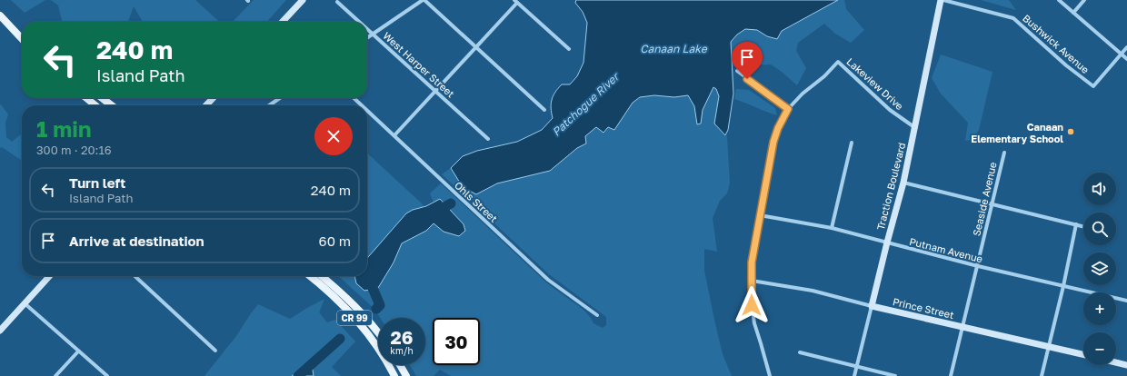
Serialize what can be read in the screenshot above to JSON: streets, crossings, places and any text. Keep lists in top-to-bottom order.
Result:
{
  "streets": {
    "main road": ["CR 99"],
    "street": [
      "Bushwick Avenue",
      "West Harper Street",
      "Lakeview Drive",
      "Traction Boulevard",
      "Seaside Avenue",
      "Ohls Street",
      "Putnam Avenue",
      "Prince Street"
    ]
  },
  "crossings": [
    ["Lakeview Drive", "Traction Boulevard"],
    ["Lakeview Drive", "Putnam Avenue"],
    ["Lakeview Drive", "Prince Street"],
    ["Traction Boulevard", "Putnam Avenue"],
    ["Traction Boulevard", "Prince Street"],
    ["Seaside Avenue", "Putnam Avenue"],
    ["Seaside Avenue", "Prince Street"]
  ],
  "water": ["Canaan Lake", "Patchogue River"],
  "places": ["Canaan Elementary School"],
  "page": {
    "turn": ["240 m", "Island Path"],
    "heading": ["1 min", "300 m · 20:16"],
    "list": [
      {
        "name": "Turn left",
        "note": "Island Path",
        "value": "240 m"
      },
      {
        "name": "Arrive at destination",
        "value": "60 m"
      }
    ],
    "map_buttons": ["+", "−"],
    "speed": "26 km/h",
    "limit": "30"
  }
}
